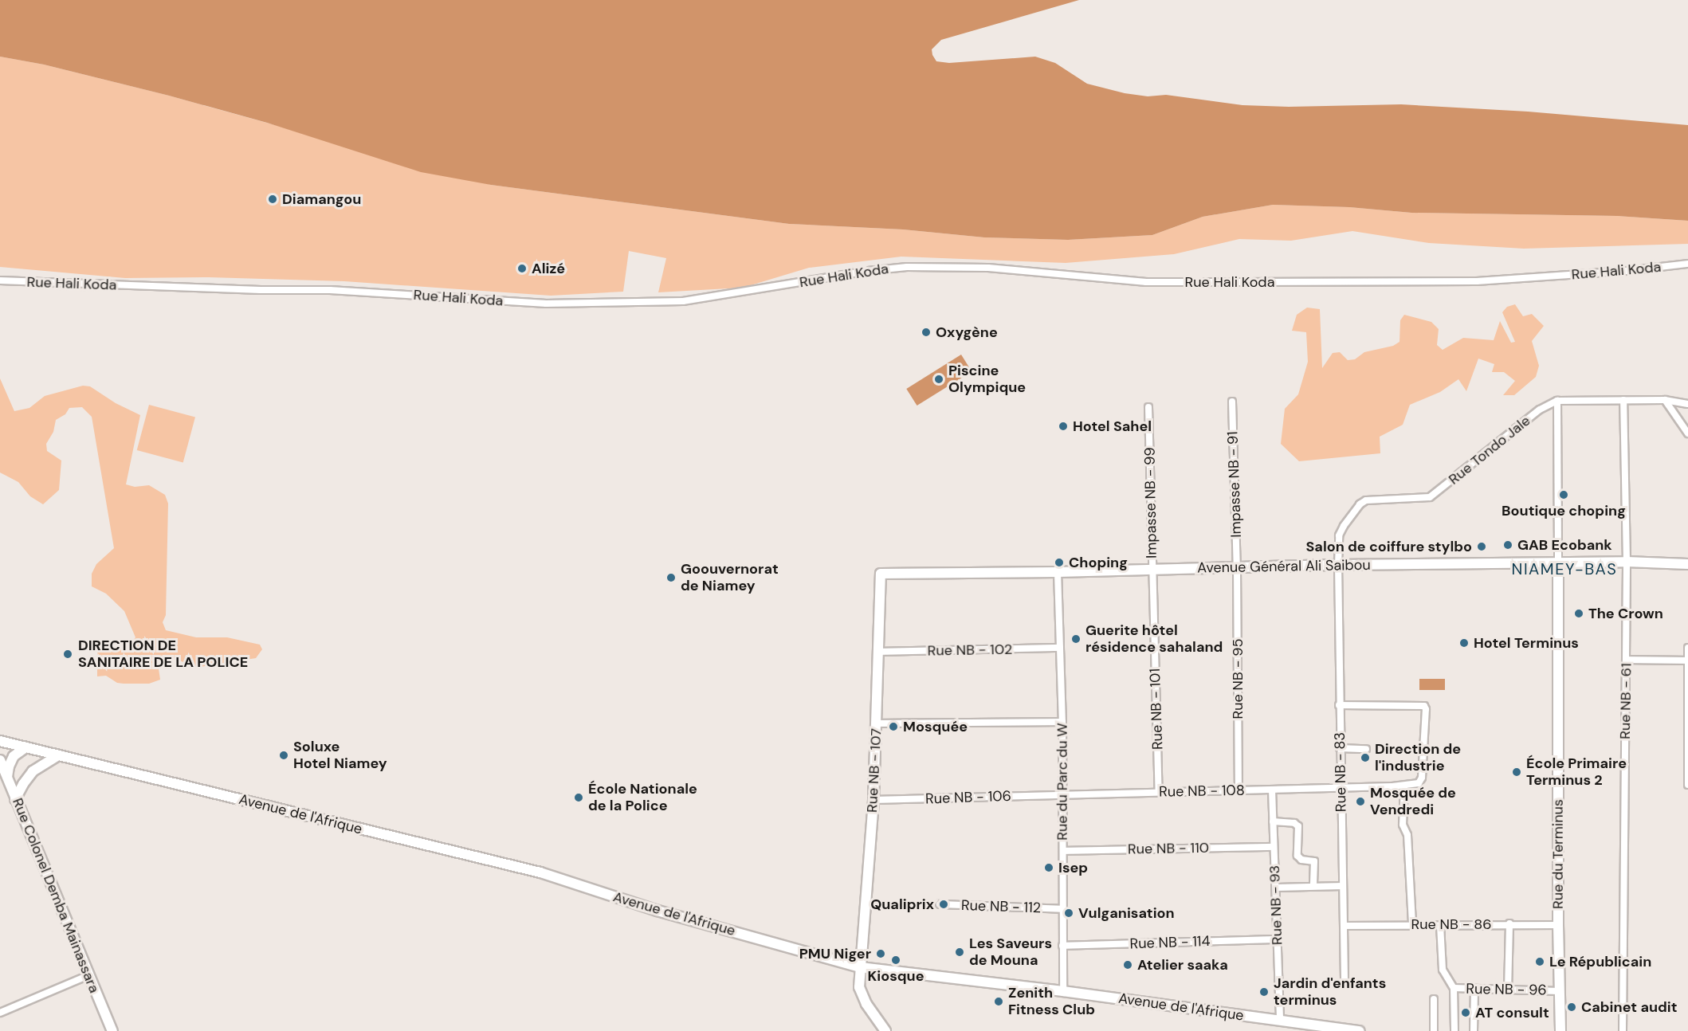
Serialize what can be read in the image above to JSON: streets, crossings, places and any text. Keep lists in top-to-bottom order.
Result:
{
  "streets": {
    "street": [
      "Rue Hali Koda",
      "Rue Tondo Jale",
      "Impasse NB - 91",
      "Impasse NB - 99",
      "Avenue Général Ali Saibou",
      "Rue NB - 102",
      "Rue NB - 95",
      "Rue NB - 61",
      "Rue NB - 101",
      "Rue NB - 107",
      "Rue NB - 83",
      "Rue du Parc du W",
      "Rue NB - 108",
      "Rue NB - 106",
      "Avenue de l'Afrique",
      "Rue NB - 110",
      "Rue du Terminus",
      "Rue Colonel Demba Mainassara",
      "Rue NB - 93",
      "Rue NB - 112",
      "Rue NB - 86",
      "Rue NB - 114",
      "Rue NB - 96"
    ]
  },
  "crossings": [
    ["Rue Tondo Jale", "Avenue Général Ali Saibou"],
    ["Rue Tondo Jale", "Rue NB - 61"],
    ["Rue Tondo Jale", "Rue NB - 83"],
    ["Impasse NB - 91", "Avenue Général Ali Saibou"],
    ["Impasse NB - 91", "Rue NB - 95"],
    ["Impasse NB - 99", "Avenue Général Ali Saibou"],
    ["Impasse NB - 99", "Rue NB - 101"],
    ["Avenue Général Ali Saibou", "Rue NB - 95"],
    ["Avenue Général Ali Saibou", "Rue NB - 61"],
    ["Avenue Général Ali Saibou", "Rue NB - 101"],
    ["Avenue Général Ali Saibou", "Rue NB - 107"],
    ["Avenue Général Ali Saibou", "Rue NB - 83"],
    ["Avenue Général Ali Saibou", "Rue du Parc du W"],
    ["Avenue Général Ali Saibou", "Rue du Terminus"],
    ["Rue NB - 102", "Rue NB - 107"],
    ["Rue NB - 102", "Rue du Parc du W"],
    ["Rue NB - 95", "Rue NB - 108"],
    ["Rue NB - 101", "Rue NB - 108"],
    ["Rue NB - 107", "Rue NB - 106"],
    ["Rue NB - 107", "Avenue de l'Afrique"],
    ["Rue NB - 83", "Rue NB - 108"],
    ["Rue NB - 83", "Rue NB - 86"],
    ["Rue du Parc du W", "Rue NB - 108"],
    ["Rue du Parc du W", "Rue NB - 106"],
    ["Rue du Parc du W", "Avenue de l'Afrique"],
    ["Rue du Parc du W", "Rue NB - 110"],
    ["Rue du Parc du W", "Rue NB - 112"],
    ["Rue du Parc du W", "Rue NB - 114"],
    ["Rue NB - 108", "Rue NB - 106"],
    ["Rue NB - 108", "Rue NB - 93"],
    ["Avenue de l'Afrique", "Rue NB - 93"],
    ["Rue NB - 110", "Rue NB - 93"],
    ["Rue du Terminus", "Rue NB - 86"],
    ["Rue du Terminus", "Rue NB - 96"],
    ["Rue NB - 93", "Rue NB - 114"]
  ],
  "districts": ["NIAMEY-BAS"],
  "places": [
    "Diamangou",
    "Alizé",
    "Oxygène",
    "Piscine Olympique",
    "Hotel Sahel",
    "Boutique choping",
    "GAB Ecobank",
    "Salon de coiffure stylbo",
    "Choping",
    "Goouvernorat de Niamey",
    "The Crown",
    "Guerite hôtel résidence sahaland",
    "Hotel Terminus",
    "DIRECTION DE SANITAIRE DE LA POLICE",
    "Mosquée",
    "Soluxe Hotel Niamey",
    "Direction de l'industrie",
    "École Primaire Terminus 2",
    "École Nationale de la Police",
    "Mosquée de Vendredi",
    "Isep",
    "Qualiprix",
    "Vulganisation",
    "Les Saveurs de Mouna",
    "PMU Niger",
    "Kiosque",
    "Le Républicain",
    "Atelier saaka",
    "Jardin d'enfants terminus",
    "Zenith Fitness Club",
    "Cabinet audit",
    "AT consult"
  ]
}
